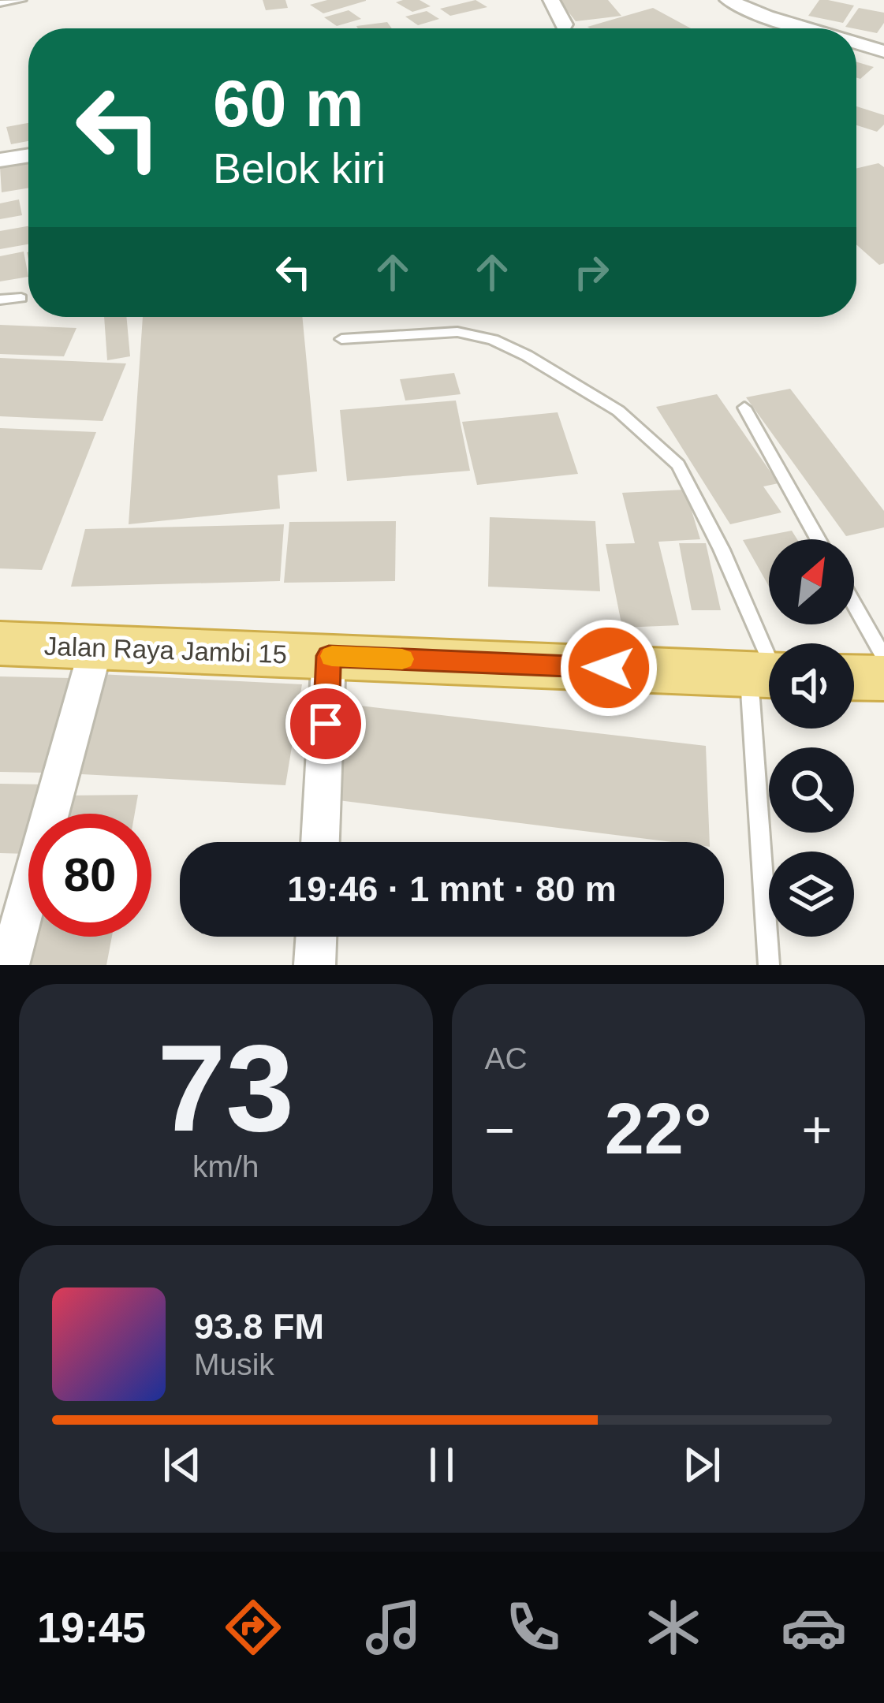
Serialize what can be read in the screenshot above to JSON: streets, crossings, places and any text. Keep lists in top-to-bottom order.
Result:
{
  "streets": {
    "highway": ["Jalan Raya Jambi 15"]
  },
  "north": "top right",
  "page": {
    "turn": ["60 m", "Belok kiri"],
    "limit": "80",
    "trip": "19:46 · 1 mnt · 80 m",
    "tile": [
      ["73", "km/h"],
      "AC"
    ],
    "heat": ["−", "22°", "+"],
    "song": ["93.8 FM", "Musik"],
    "tabs": "19:45"
  }
}
